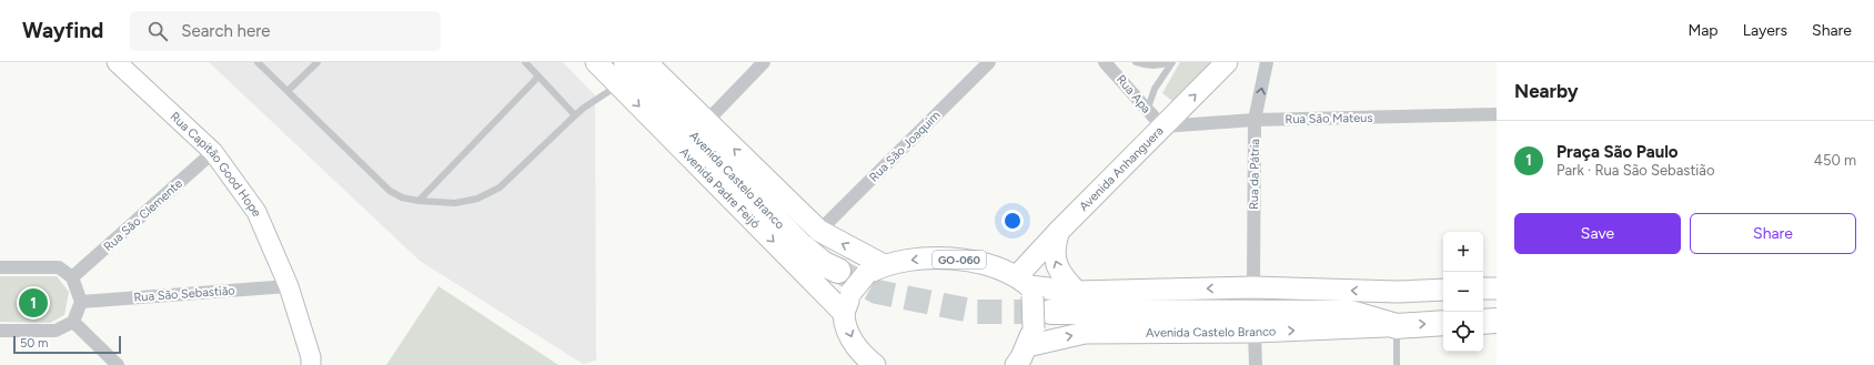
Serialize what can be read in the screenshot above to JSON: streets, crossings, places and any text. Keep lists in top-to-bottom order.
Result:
{
  "streets": {
    "highway": ["Avenida Castelo Branco"],
    "main road": ["Avenida Anhanguera", "Avenida Padre Feijó", "GO-060"],
    "street": [
      "Rua Apa",
      "Rua São Mateus",
      "Rua São Joaquim",
      "Rua Capitão Good Hope",
      "Rua da Pátria",
      "Rua São Clemente",
      "Rua São Sebastião"
    ]
  },
  "crossings": [
    ["Rua Apa", "Rua São Mateus"],
    ["Rua Apa", "Avenida Anhanguera"],
    ["Rua São Mateus", "Avenida Anhanguera"],
    ["Rua São Mateus", "Rua da Pátria"],
    ["Rua Capitão Good Hope", "Rua São Clemente"],
    ["Rua Capitão Good Hope", "Rua São Sebastião"],
    ["Avenida Anhanguera", "Avenida Castelo Branco"],
    ["Avenida Anhanguera", "GO-060"],
    ["Rua da Pátria", "Avenida Castelo Branco"],
    ["Avenida Castelo Branco", "Avenida Padre Feijó"],
    ["Avenida Castelo Branco", "GO-060"]
  ],
  "scale_bar": "50 m",
  "page": {
    "header": "Wayfind",
    "search": "Search here",
    "nav": ["Map", "Layers", "Share"],
    "heading": "Nearby",
    "list": [
      {
        "mark": "1",
        "name": "Praça São Paulo",
        "note": "Park · Rua São Sebastião",
        "value": "450 m"
      }
    ],
    "buttons": ["Save", "Share"],
    "map_buttons": ["+", "−"],
    "pins": "1",
    "scale": "50 m"
  }
}
